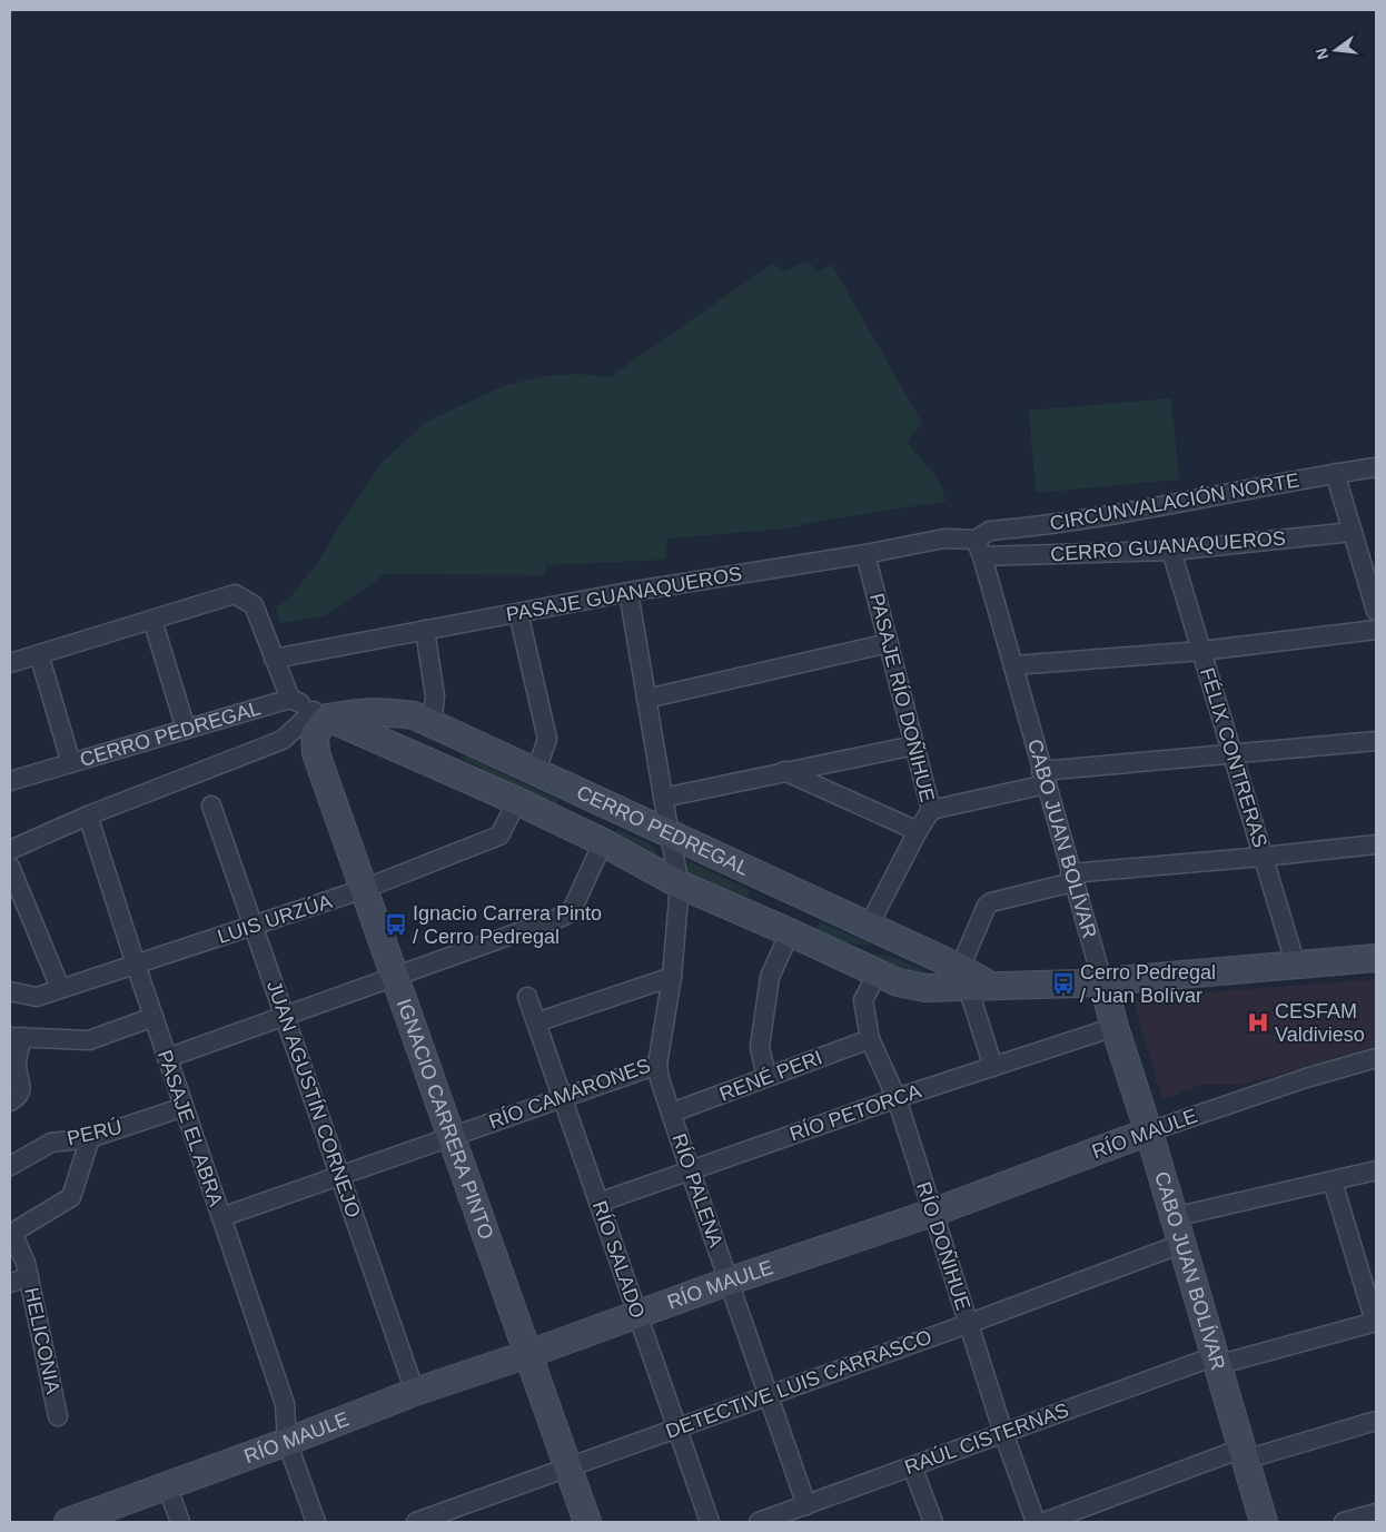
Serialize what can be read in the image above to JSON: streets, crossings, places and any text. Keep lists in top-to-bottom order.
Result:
{
  "streets": {
    "street": [
      "CIRCUNVALACIÓN NORTE",
      "CERRO GUANAQUEROS",
      "PASAJE GUANAQUEROS",
      "PASAJE RÍO DOÑIHUE",
      "CERRO PEDREGAL",
      "FÉLIX CONTRERAS",
      "CABO JUAN BOLÍVAR",
      "LUIS URZÚA",
      "RENÉ PERI",
      "RÍO CAMARONES",
      "JUAN AGUSTÍN CORNEJO",
      "RÍO PETORCA",
      "IGNACIO CARRERA PINTO",
      "PASAJE EL ABRA",
      "PERÚ",
      "RÍO MAULE",
      "RÍO PALENA",
      "RÍO DOÑIHUE",
      "RÍO SALADO",
      "HELICONIA",
      "DETECTIVE LUIS CARRASCO",
      "RAÚL CISTERNAS"
    ]
  },
  "crossings": [
    ["CIRCUNVALACIÓN NORTE", "PASAJE GUANAQUEROS"],
    ["CIRCUNVALACIÓN NORTE", "CABO JUAN BOLÍVAR"],
    ["CERRO GUANAQUEROS", "FÉLIX CONTRERAS"],
    ["CERRO GUANAQUEROS", "CABO JUAN BOLÍVAR"],
    ["PASAJE GUANAQUEROS", "PASAJE RÍO DOÑIHUE"],
    ["PASAJE GUANAQUEROS", "CABO JUAN BOLÍVAR"],
    ["PASAJE GUANAQUEROS", "RÍO CAMARONES"],
    ["PASAJE RÍO DOÑIHUE", "CERRO PEDREGAL"],
    ["CERRO PEDREGAL", "FÉLIX CONTRERAS"],
    ["CERRO PEDREGAL", "CABO JUAN BOLÍVAR"],
    ["CERRO PEDREGAL", "LUIS URZÚA"],
    ["CERRO PEDREGAL", "RÍO CAMARONES"],
    ["CERRO PEDREGAL", "IGNACIO CARRERA PINTO"],
    ["CERRO PEDREGAL", "RÍO DOÑIHUE"],
    ["CABO JUAN BOLÍVAR", "RÍO PETORCA"],
    ["CABO JUAN BOLÍVAR", "RÍO MAULE"],
    ["CABO JUAN BOLÍVAR", "DETECTIVE LUIS CARRASCO"],
    ["CABO JUAN BOLÍVAR", "RAÚL CISTERNAS"],
    ["LUIS URZÚA", "JUAN AGUSTÍN CORNEJO"],
    ["LUIS URZÚA", "IGNACIO CARRERA PINTO"],
    ["LUIS URZÚA", "PASAJE EL ABRA"],
    ["RENÉ PERI", "RÍO PALENA"],
    ["RENÉ PERI", "RÍO DOÑIHUE"],
    ["RÍO CAMARONES", "JUAN AGUSTÍN CORNEJO"],
    ["RÍO CAMARONES", "IGNACIO CARRERA PINTO"],
    ["RÍO CAMARONES", "PASAJE EL ABRA"],
    ["RÍO CAMARONES", "RÍO PALENA"],
    ["RÍO CAMARONES", "RÍO SALADO"],
    ["JUAN AGUSTÍN CORNEJO", "RÍO MAULE"],
    ["RÍO PETORCA", "RÍO PALENA"],
    ["RÍO PETORCA", "RÍO DOÑIHUE"],
    ["RÍO PETORCA", "RÍO SALADO"],
    ["IGNACIO CARRERA PINTO", "RÍO MAULE"],
    ["IGNACIO CARRERA PINTO", "DETECTIVE LUIS CARRASCO"],
    ["PASAJE EL ABRA", "PERÚ"],
    ["PASAJE EL ABRA", "RÍO MAULE"],
    ["PERÚ", "HELICONIA"],
    ["RÍO MAULE", "RÍO PALENA"],
    ["RÍO MAULE", "RÍO DOÑIHUE"],
    ["RÍO MAULE", "RÍO SALADO"],
    ["RÍO PALENA", "DETECTIVE LUIS CARRASCO"],
    ["RÍO PALENA", "RAÚL CISTERNAS"],
    ["RÍO DOÑIHUE", "DETECTIVE LUIS CARRASCO"],
    ["RÍO DOÑIHUE", "RAÚL CISTERNAS"],
    ["RÍO SALADO", "DETECTIVE LUIS CARRASCO"]
  ],
  "places": {
    "bus stop": ["Ignacio Carrera Pinto / Cerro Pedregal", "Cerro Pedregal / Juan Bolívar"],
    "hospital": ["CESFAM Valdivieso"]
  },
  "north": "left"
}
